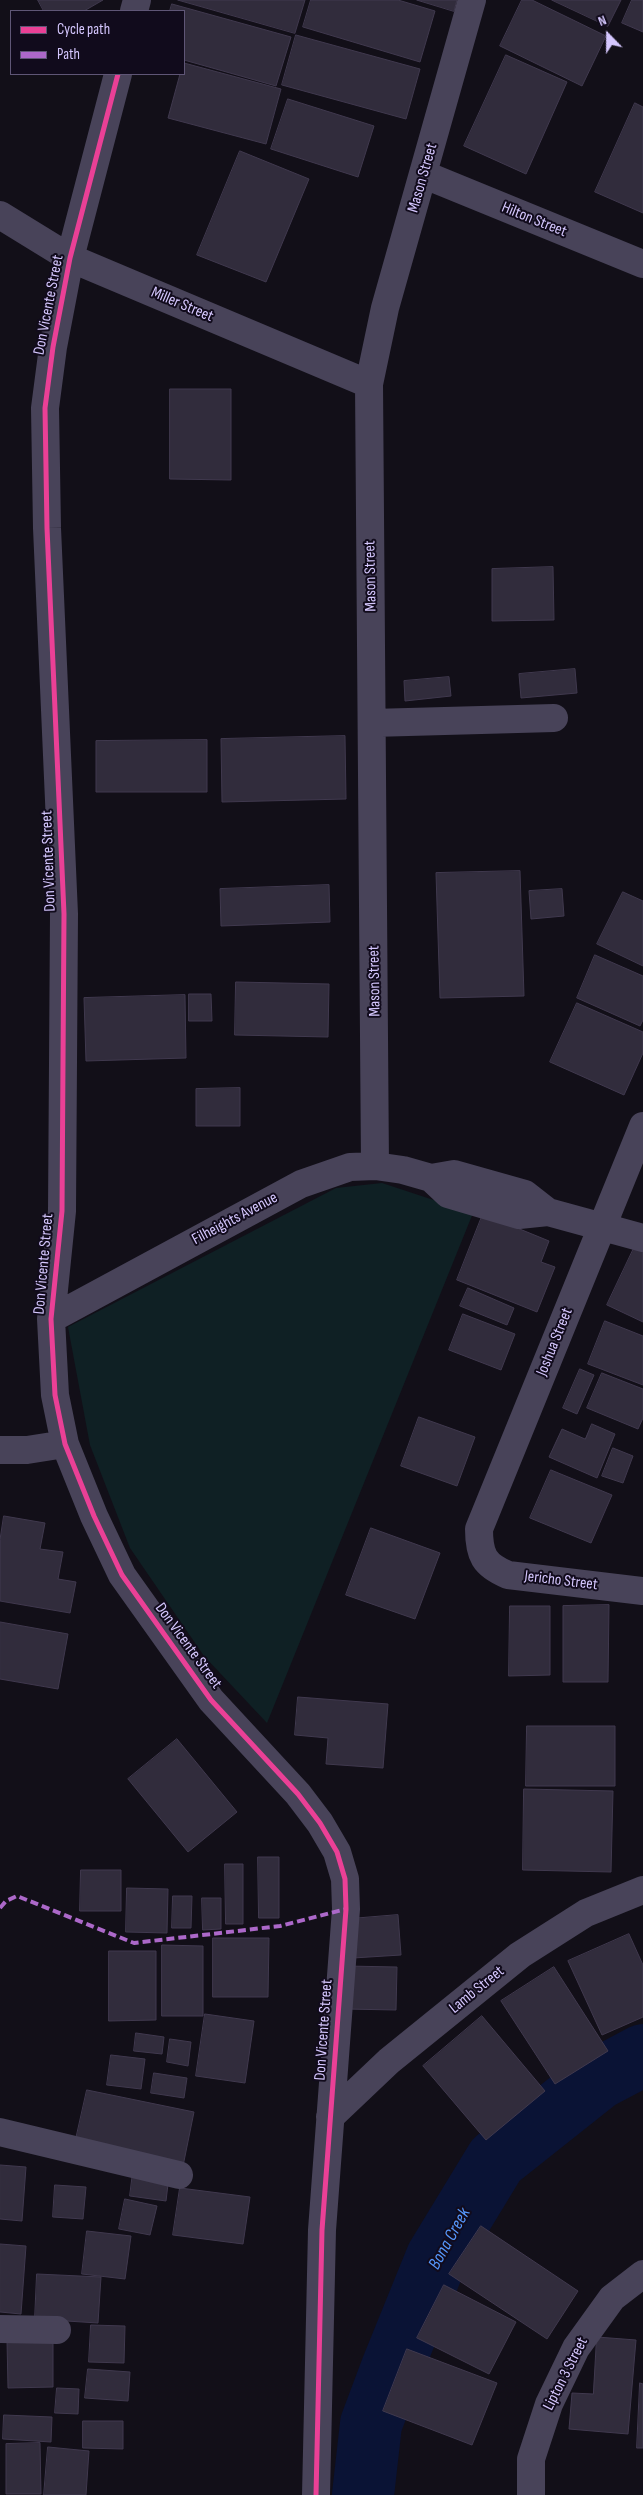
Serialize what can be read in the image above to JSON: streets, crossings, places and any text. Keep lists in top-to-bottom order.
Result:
{
  "streets": {
    "street": [
      "Mason Street",
      "Hilton Street",
      "Don Vicente Street",
      "Miller Street",
      "Filheights Avenue",
      "Joshua Street",
      "Jericho Street",
      "Lamb Street",
      "Lipton 3 Street"
    ]
  },
  "crossings": [
    ["Mason Street", "Hilton Street"],
    ["Mason Street", "Miller Street"],
    ["Mason Street", "Filheights Avenue"],
    ["Don Vicente Street", "Miller Street"],
    ["Don Vicente Street", "Filheights Avenue"],
    ["Don Vicente Street", "Lamb Street"],
    ["Filheights Avenue", "Joshua Street"],
    ["Joshua Street", "Jericho Street"]
  ],
  "water": ["Bona Creek"],
  "legend": ["Cycle path", "Path"],
  "north": "top"
}
